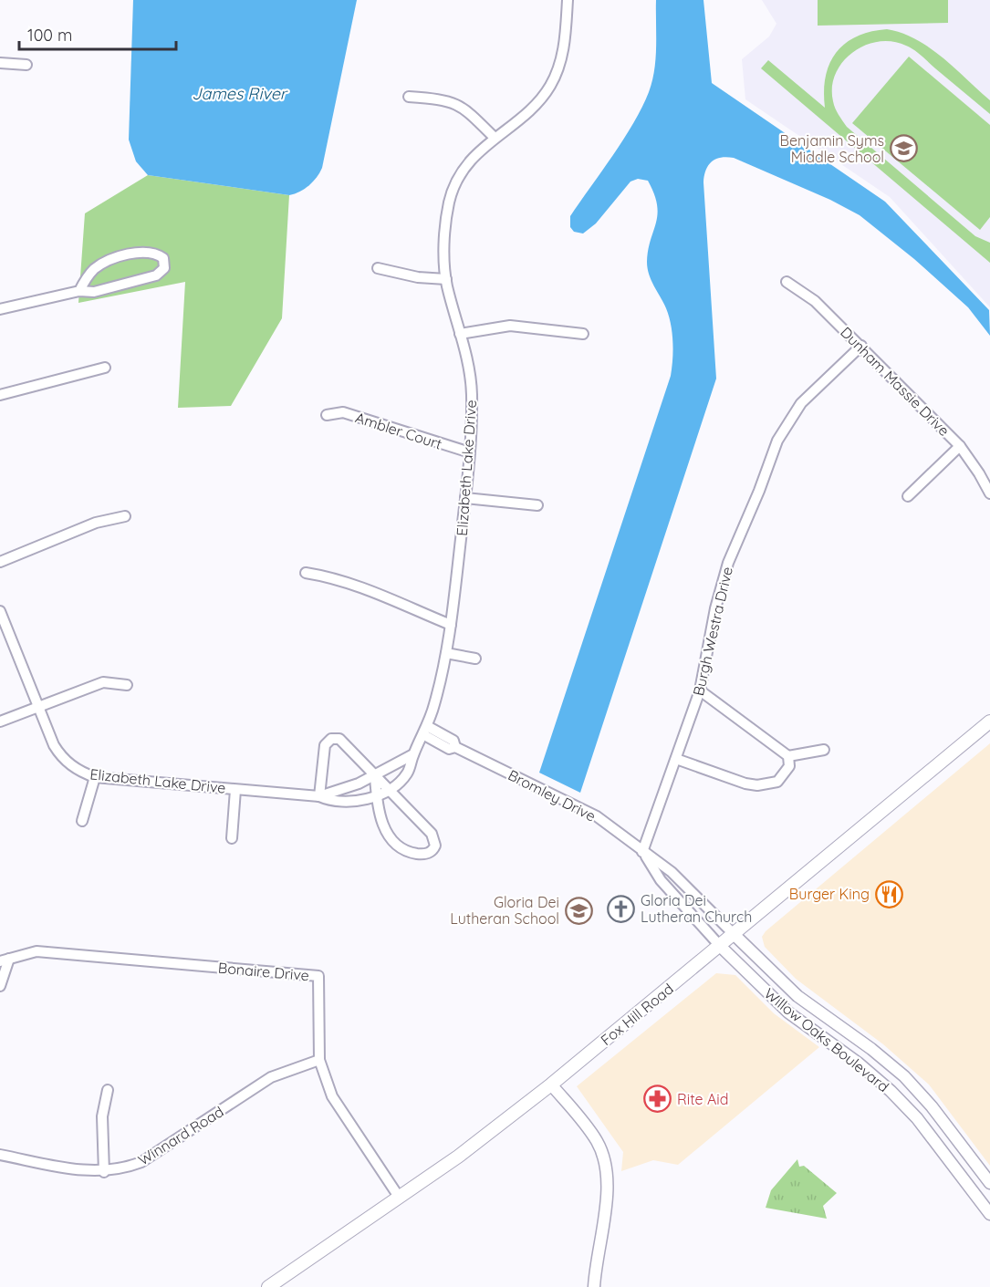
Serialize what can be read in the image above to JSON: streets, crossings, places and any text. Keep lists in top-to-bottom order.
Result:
{
  "streets": {
    "main road": ["Fox Hill Road"],
    "street": [
      "Dunham Massie Drive",
      "Ambler Court",
      "Elizabeth Lake Drive",
      "Burgh Westra Drive",
      "Bromley Drive",
      "Bonaire Drive",
      "Willow Oaks Boulevard",
      "Winnard Road"
    ]
  },
  "crossings": [
    ["Dunham Massie Drive", "Burgh Westra Drive"],
    ["Ambler Court", "Elizabeth Lake Drive"],
    ["Elizabeth Lake Drive", "Bromley Drive"],
    ["Burgh Westra Drive", "Bromley Drive"],
    ["Bromley Drive", "Fox Hill Road"],
    ["Bromley Drive", "Willow Oaks Boulevard"],
    ["Bonaire Drive", "Fox Hill Road"],
    ["Bonaire Drive", "Winnard Road"],
    ["Fox Hill Road", "Willow Oaks Boulevard"]
  ],
  "water": ["James River"],
  "places": {
    "school or university": ["Benjamin Syms Middle School", "Gloria Dei Lutheran School"],
    "restaurant": ["Burger King"],
    "church": ["Gloria Dei Lutheran Church"],
    "pharmacy": ["Rite Aid"]
  },
  "scale_bar": "100 m"
}
